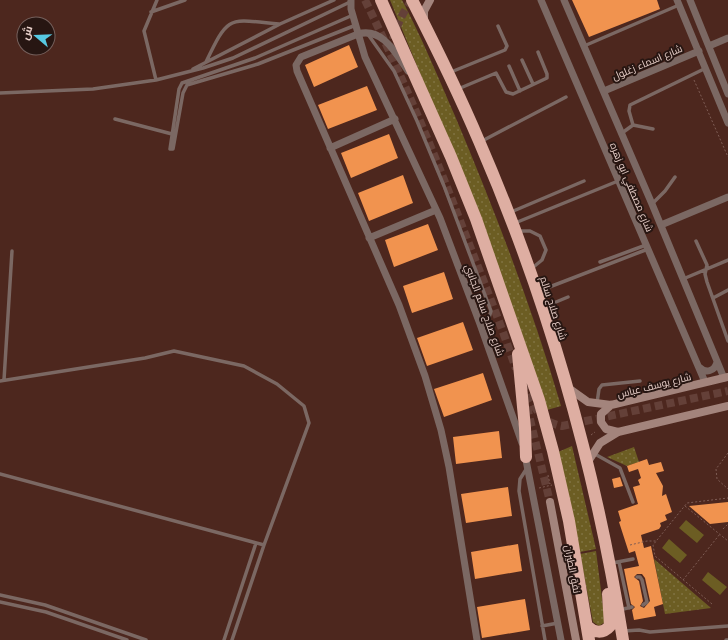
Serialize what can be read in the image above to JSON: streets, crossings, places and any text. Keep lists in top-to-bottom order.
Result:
{
  "streets": {
    "highway": ["شارع صلاح سالم"],
    "main road": ["شارع يوسف عباس", "نفق الطيران"],
    "street": ["شارع اسماء زغلول", "شارع مصطفي ابو زهره", "شارع صلاح سالم الجانبي"]
  },
  "crossings": [
    ["شارع اسماء زغلول", "شارع مصطفي ابو زهره"],
    ["شارع مصطفي ابو زهره", "شارع يوسف عباس"],
    ["شارع صلاح سالم", "شارع يوسف عباس"]
  ],
  "north": "left"
}
